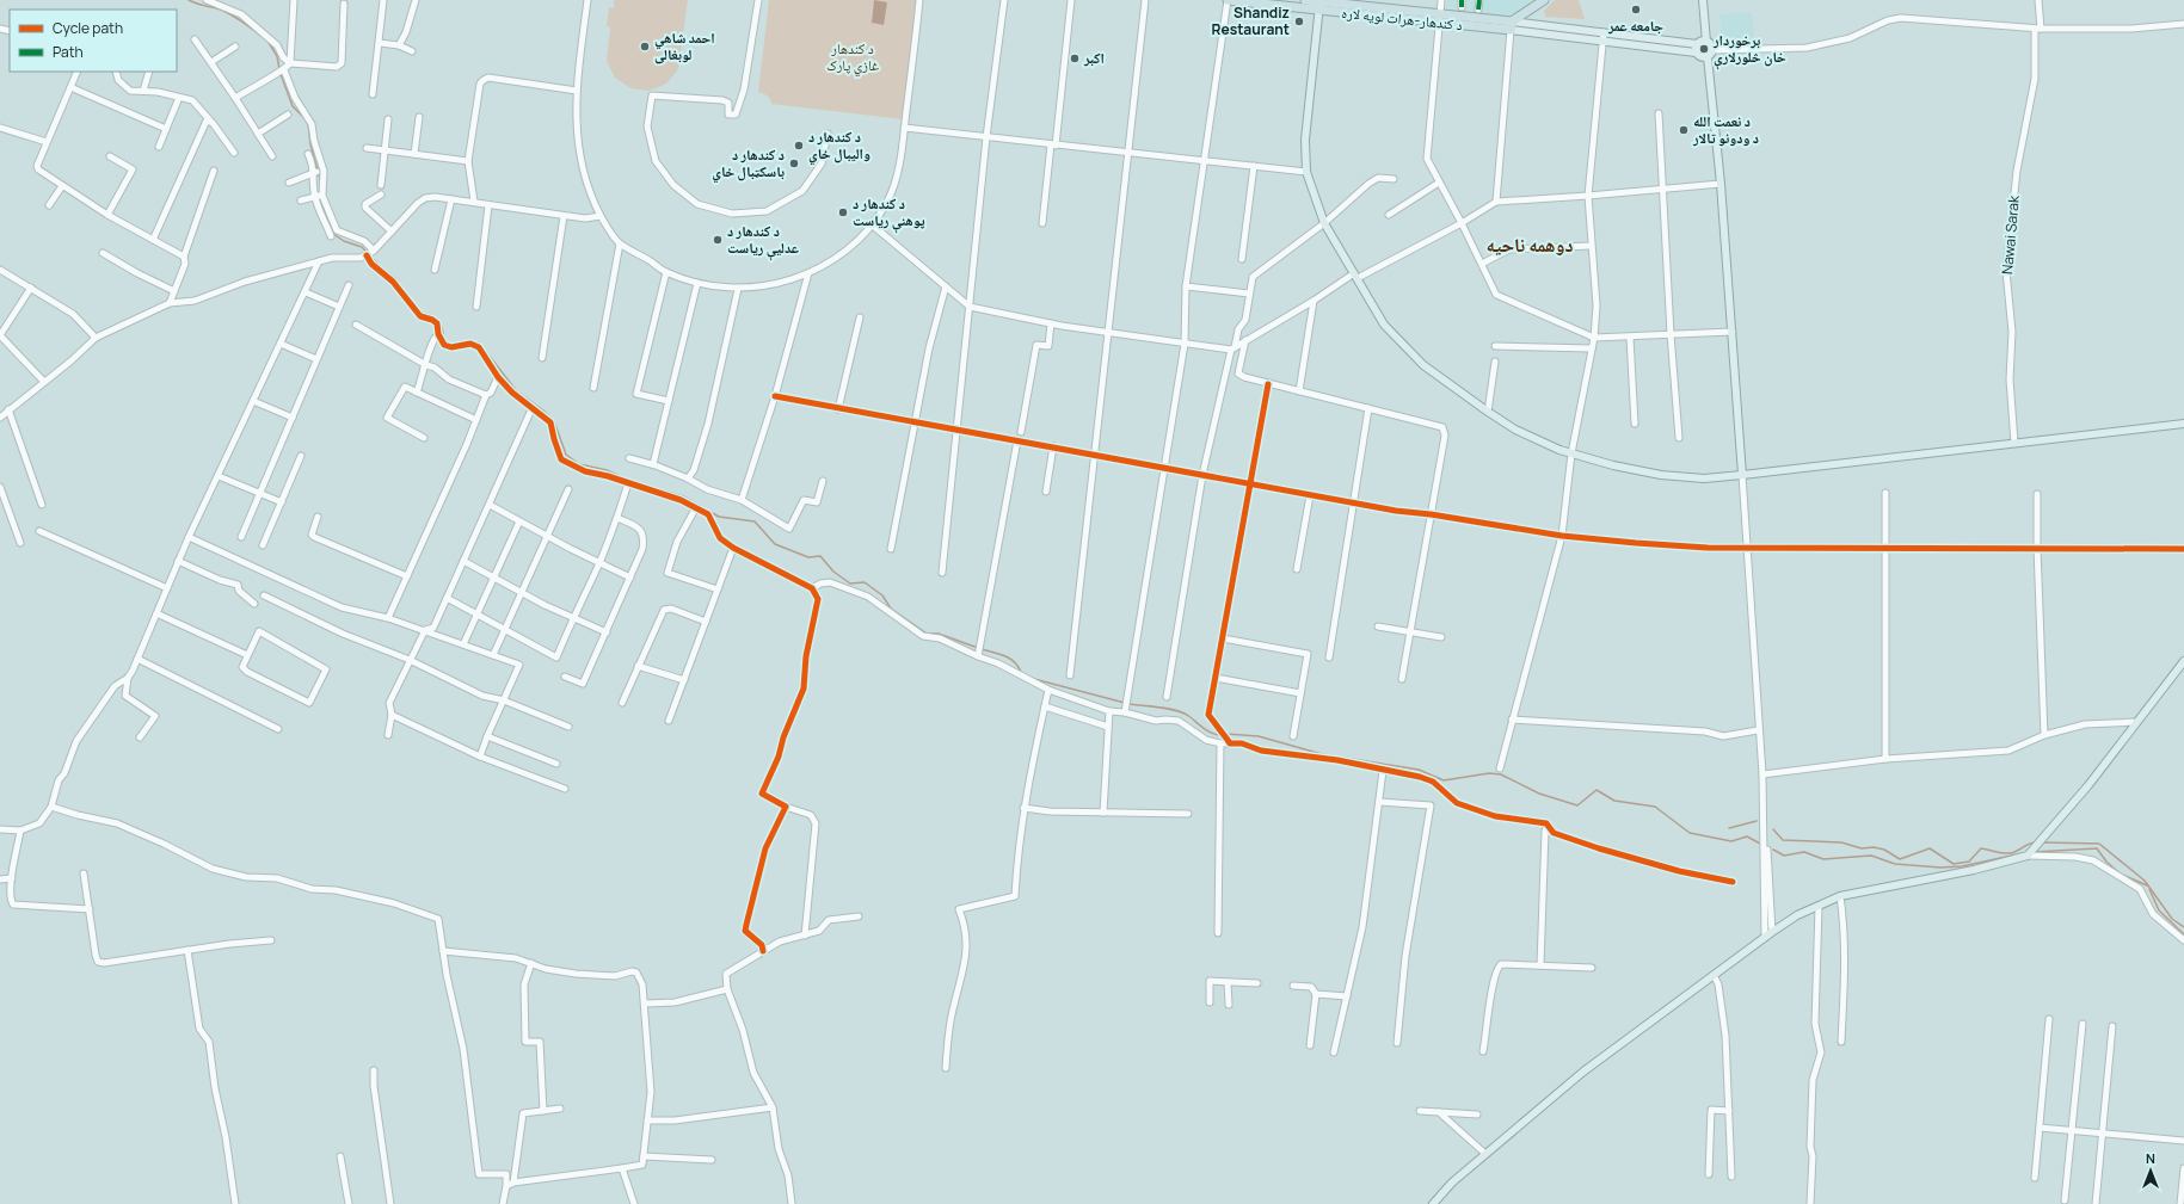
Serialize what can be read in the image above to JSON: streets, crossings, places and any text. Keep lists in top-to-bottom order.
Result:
{
  "streets": {
    "highway": ["د کندهار-هرات لويه لاره"],
    "street": ["Nawai Sarak"]
  },
  "districts": ["دوهمه ناحیه"],
  "parks": ["د کندهار غازي پارک"],
  "places": [
    "جامعه عمر",
    "Shandiz Restaurant",
    "احمد شاهي لوبغالی",
    "برخوردار خان څلورلارې",
    "اکبر",
    "د نعمت الله د ودونو تالار",
    "د کندهار د واليبال ځاي",
    "د کندهار د باسکټبال ځاي",
    "د کندهار د پوهنې رياست",
    "د کندهار د عدلیې رياست"
  ],
  "legend": ["Cycle path", "Path"],
  "north": "top"
}
